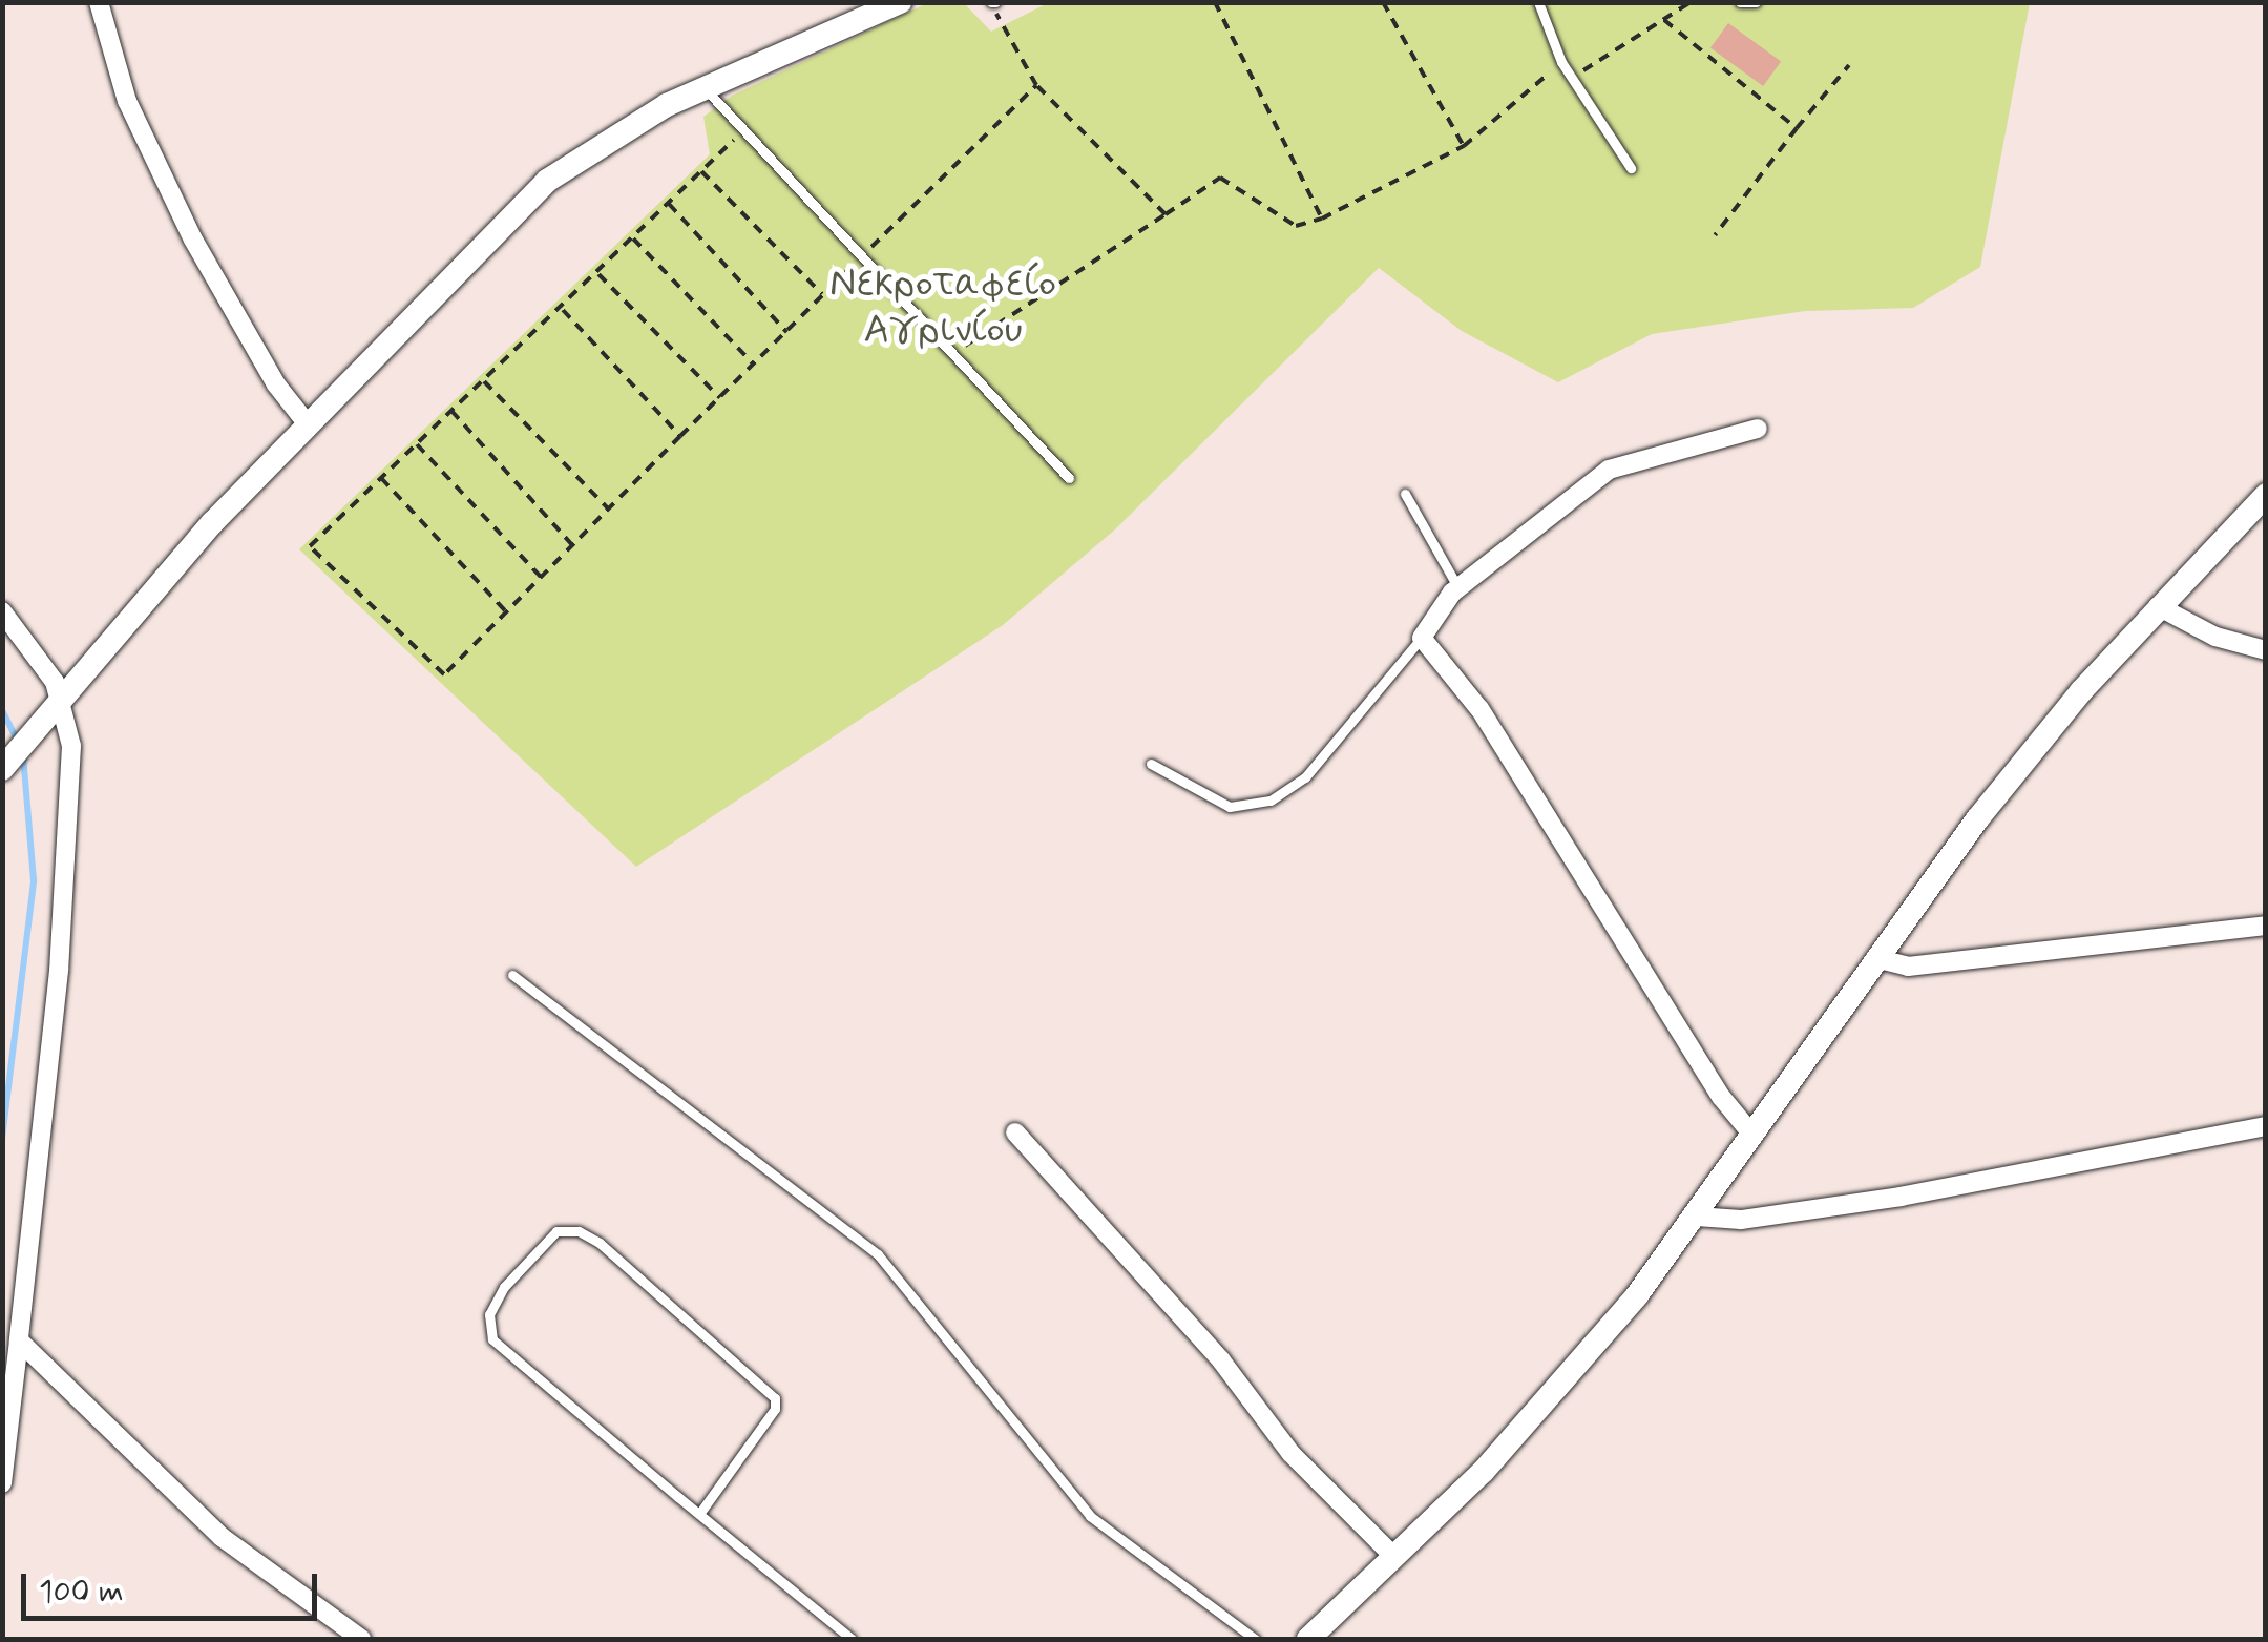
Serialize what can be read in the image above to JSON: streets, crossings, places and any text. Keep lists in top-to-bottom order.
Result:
{
  "parks": ["Νεκροταφείο Αγρινίου"],
  "scale_bar": "100 m"
}
